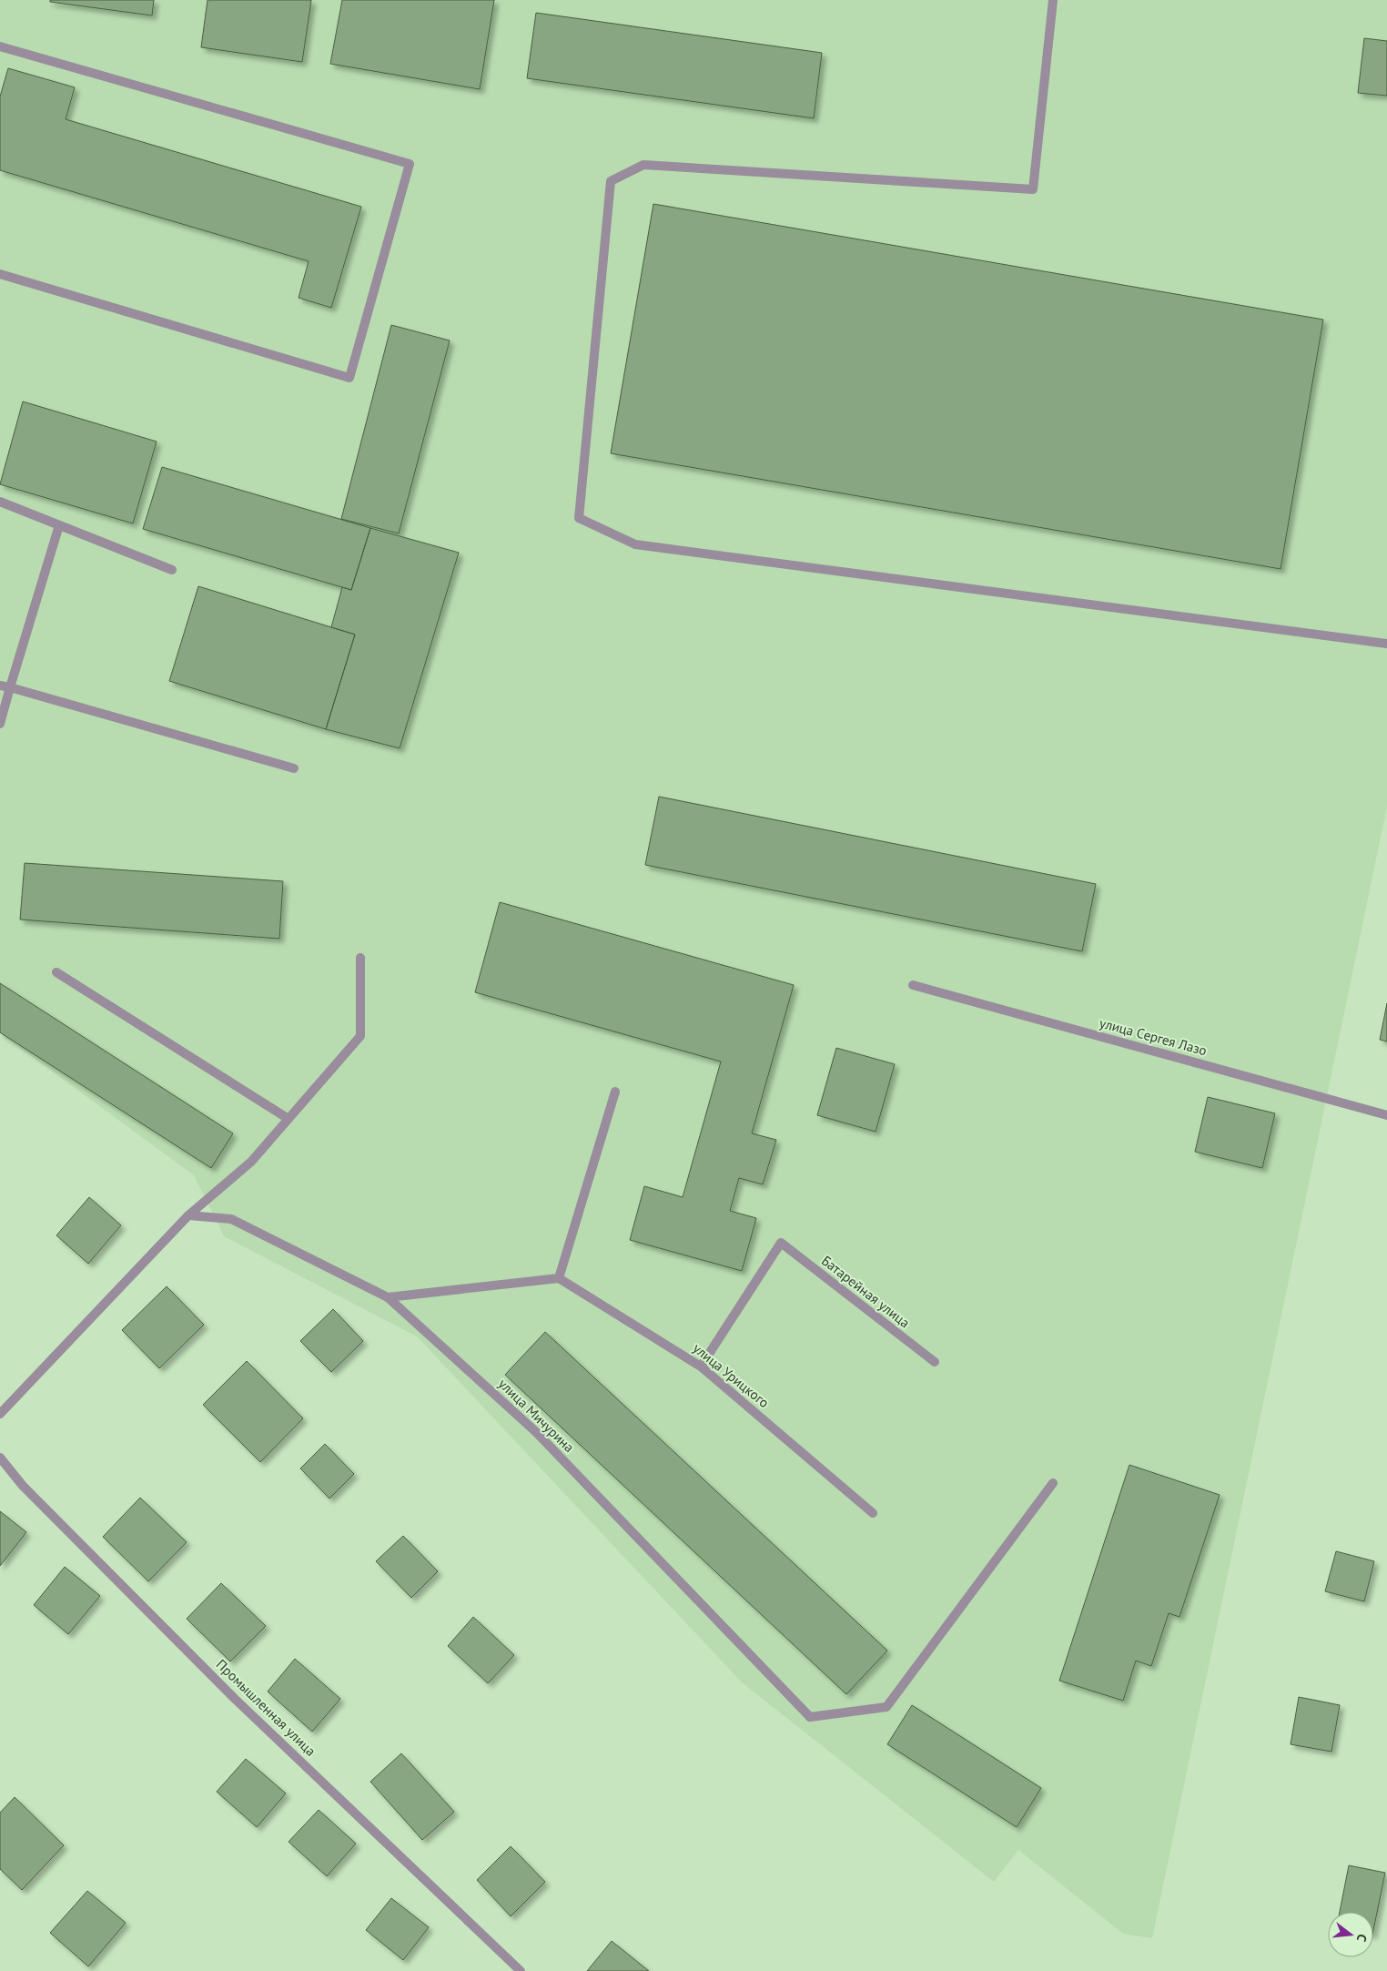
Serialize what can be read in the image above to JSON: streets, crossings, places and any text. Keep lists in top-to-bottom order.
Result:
{
  "streets": {
    "street": [
      "улица Сергея Лазо",
      "Батарейная улица",
      "улица Урицкого",
      "улица Мичурина",
      "Промышленная улица"
    ]
  },
  "crossings": [
    ["Батарейная улица", "улица Урицкого"]
  ],
  "north": "right"
}
